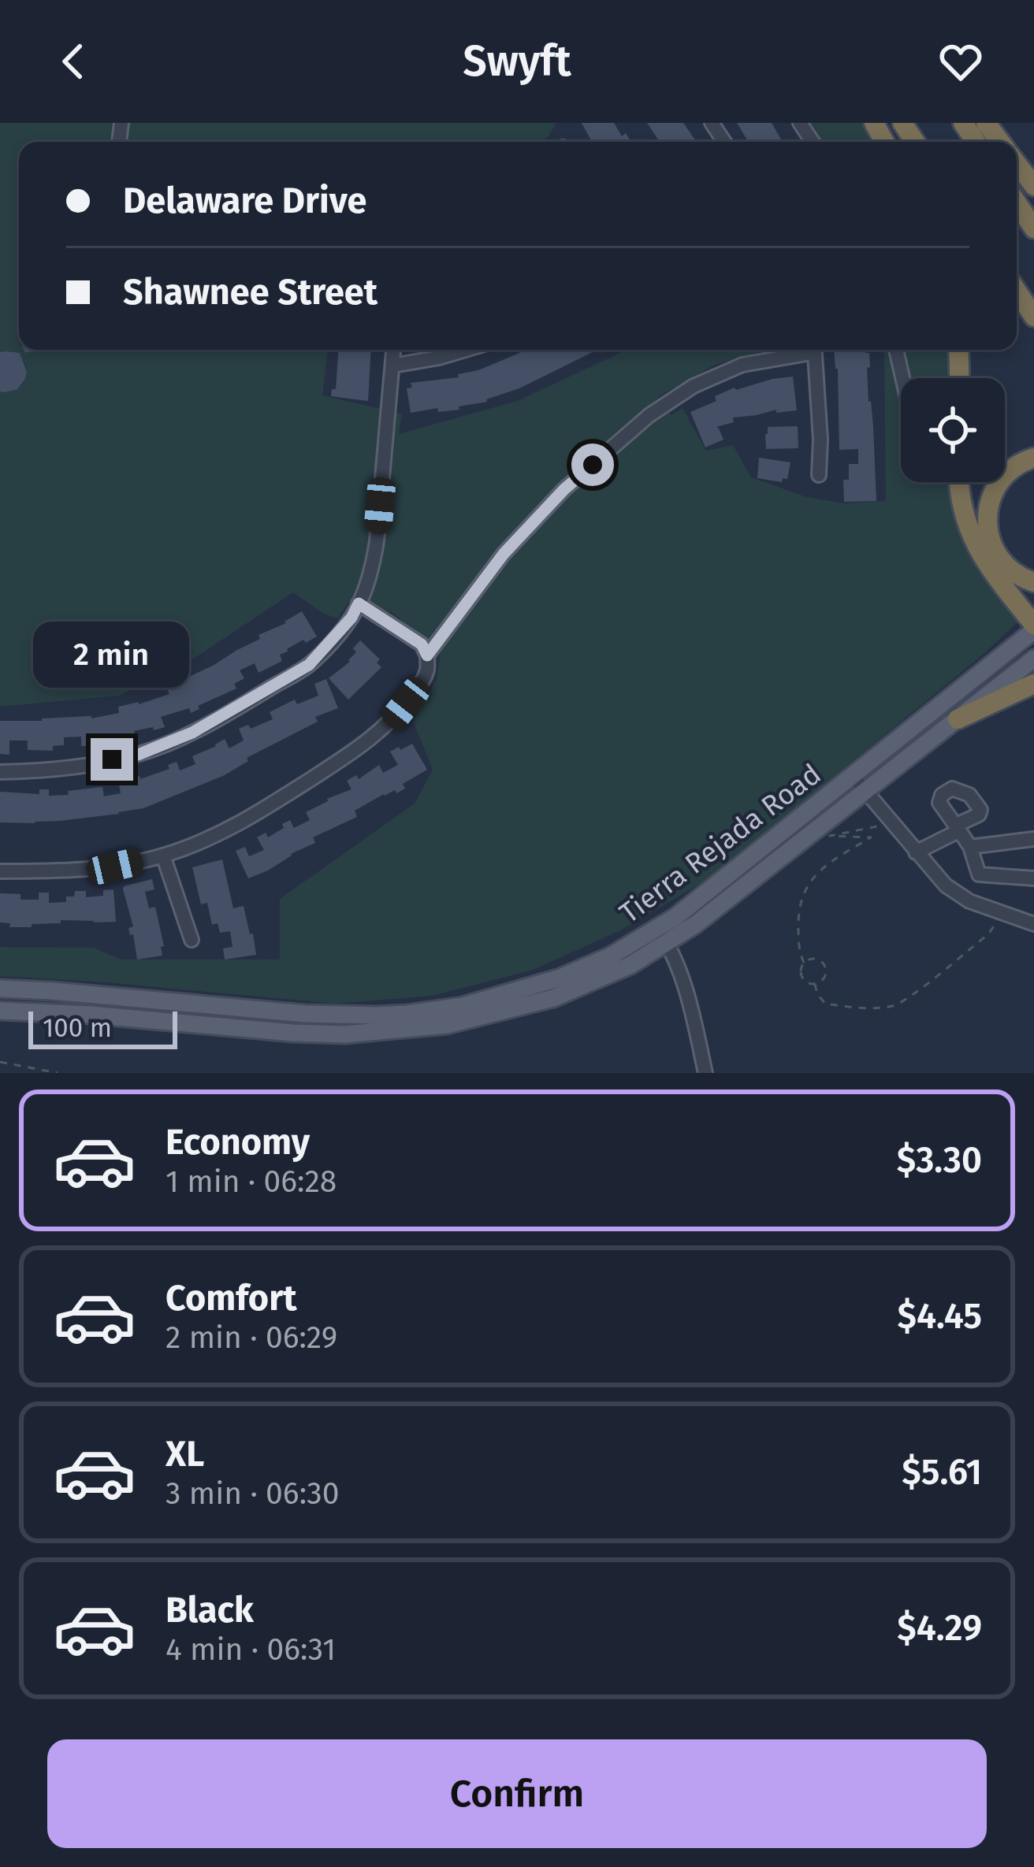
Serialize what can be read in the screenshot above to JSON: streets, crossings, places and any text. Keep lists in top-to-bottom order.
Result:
{
  "streets": {
    "main road": ["Tierra Rejada Road"]
  },
  "scale_bar": "100 m",
  "page": {
    "header": "Swyft",
    "banner": ["Delaware Drive", "Shawnee Street"],
    "bubble": "2 min",
    "scale": "100 m",
    "list": [
      {
        "name": "Economy",
        "note": "1 min · 06:28",
        "value": "$3.30"
      },
      {
        "name": "Comfort",
        "note": "2 min · 06:29",
        "value": "$4.45"
      },
      {
        "name": "XL",
        "note": "3 min · 06:30",
        "value": "$5.61"
      },
      {
        "name": "Black",
        "note": "4 min · 06:31",
        "value": "$4.29"
      }
    ],
    "buttons": "Confirm"
  }
}
